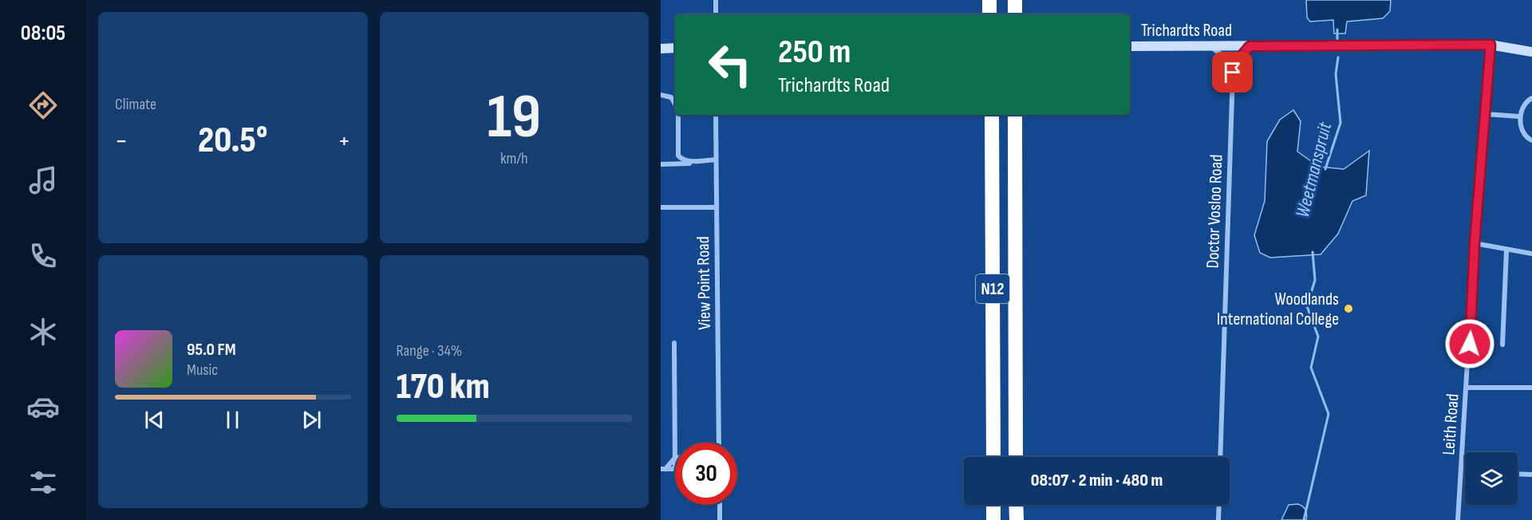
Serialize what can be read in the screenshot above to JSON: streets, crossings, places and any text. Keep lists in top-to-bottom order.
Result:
{
  "streets": {
    "highway": ["N12"],
    "street": [
      "Trichardts Road",
      "Doctor Vosloo Road",
      "View Point Road",
      "Leith Road"
    ]
  },
  "crossings": [
    ["Trichardts Road", "Doctor Vosloo Road"],
    ["Trichardts Road", "Leith Road"]
  ],
  "water": ["Weetmanspruit"],
  "places": ["Woodlands International College"],
  "page": {
    "tabs": "08:05",
    "tile": [
      "Climate",
      ["19", "km/h"],
      ["Range · 34%", "170 km"]
    ],
    "turn": ["250 m", "Trichardts Road"],
    "heat": ["−", "20.5°", "+"],
    "song": ["95.0 FM", "Music"],
    "limit": "30",
    "trip": "08:07 · 2 min · 480 m"
  }
}
